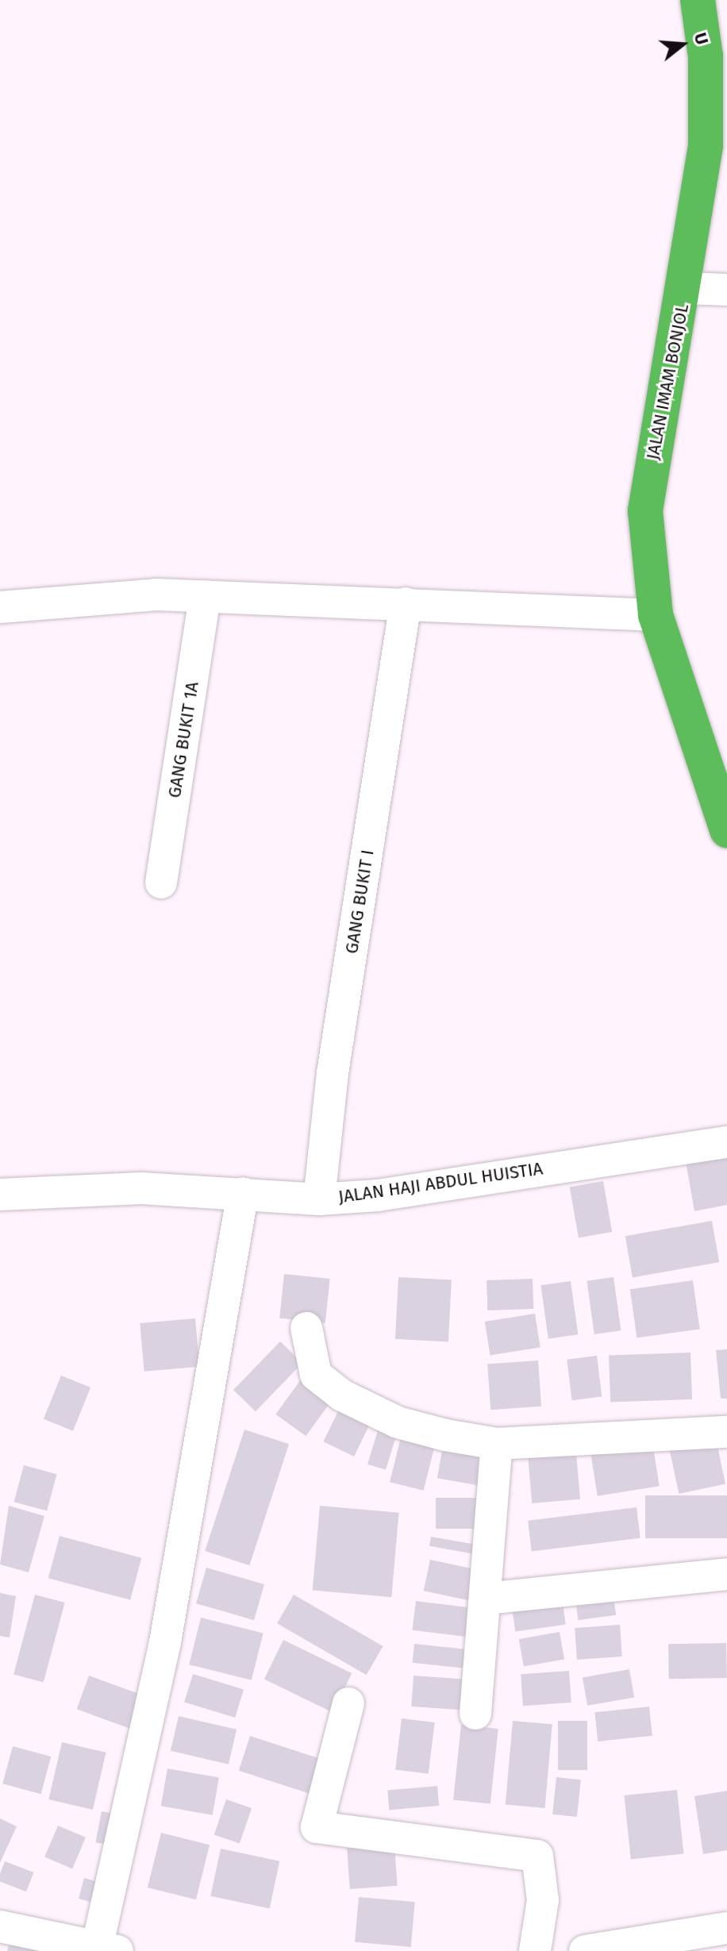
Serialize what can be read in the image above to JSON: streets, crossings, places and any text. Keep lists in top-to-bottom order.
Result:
{
  "streets": {
    "highway": ["JALAN IMAM BONJOL"],
    "street": ["GANG BUKIT 1A", "GANG BUKIT I", "JALAN HAJI ABDUL HUISTIA"]
  },
  "crossings": [
    ["GANG BUKIT I", "JALAN HAJI ABDUL HUISTIA"]
  ],
  "north": "right"
}
